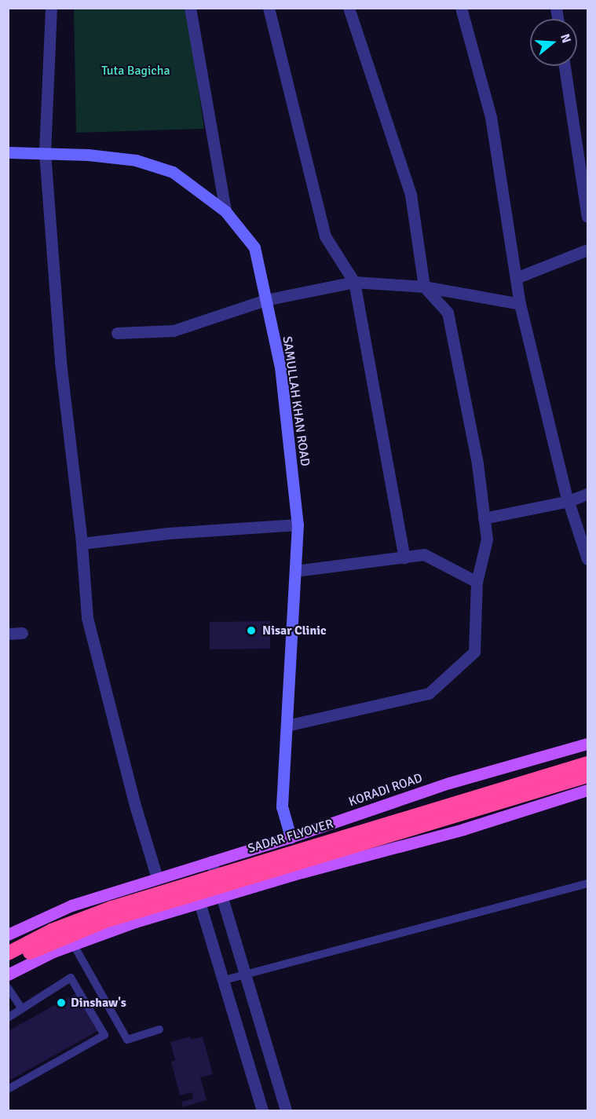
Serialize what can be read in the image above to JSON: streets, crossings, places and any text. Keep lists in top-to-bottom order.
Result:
{
  "streets": {
    "highway": ["SADAR FLYOVER"],
    "main road": ["KORADI ROAD"],
    "street": ["SAMULLAH KHAN ROAD"]
  },
  "crossings": [
    ["SAMULLAH KHAN ROAD", "KORADI ROAD"]
  ],
  "parks": ["Tuta Bagicha"],
  "places": ["Nisar Clinic", "Dinshaw's"],
  "north": "right"
}
